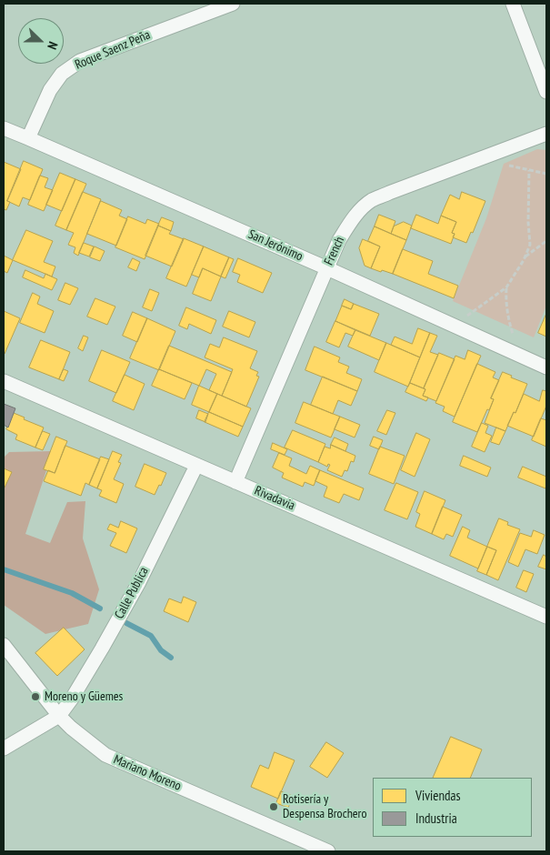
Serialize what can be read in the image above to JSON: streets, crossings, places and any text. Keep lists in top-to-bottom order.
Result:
{
  "streets": {
    "street": [
      "Roque Saenz Peña",
      "San Jerónimo",
      "French",
      "Rivadavia",
      "Calle Publica",
      "Mariano Moreno"
    ]
  },
  "crossings": [
    ["Roque Saenz Peña", "San Jerónimo"],
    ["San Jerónimo", "French"],
    ["French", "Rivadavia"],
    ["Rivadavia", "Calle Publica"],
    ["Calle Publica", "Mariano Moreno"]
  ],
  "places": ["Moreno y Güemes", "Rotisería y Despensa Brochero"],
  "legend": ["Viviendas", "Industria"],
  "north": "right"
}
